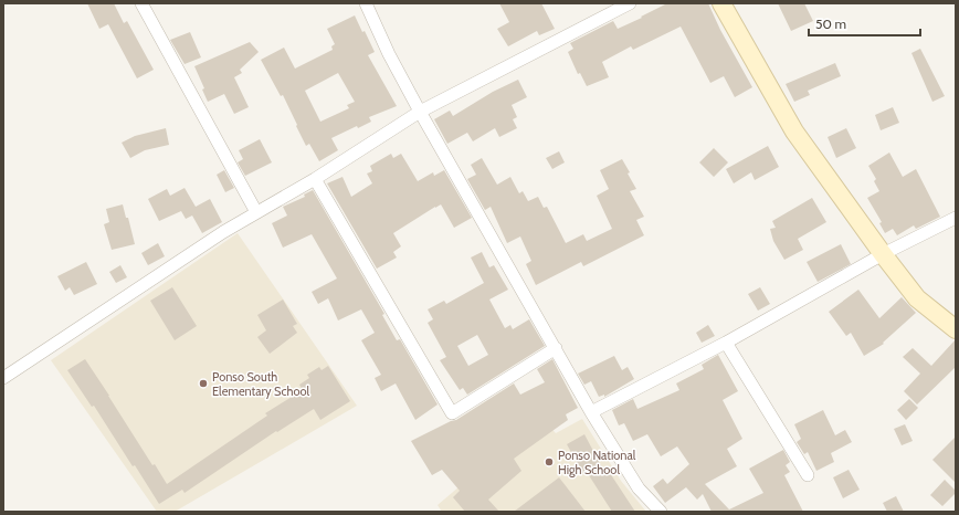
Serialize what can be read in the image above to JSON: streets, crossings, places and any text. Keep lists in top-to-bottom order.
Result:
{
  "places": ["Ponso South Elementary School", "Ponso National High School"],
  "scale_bar": "50 m"
}
